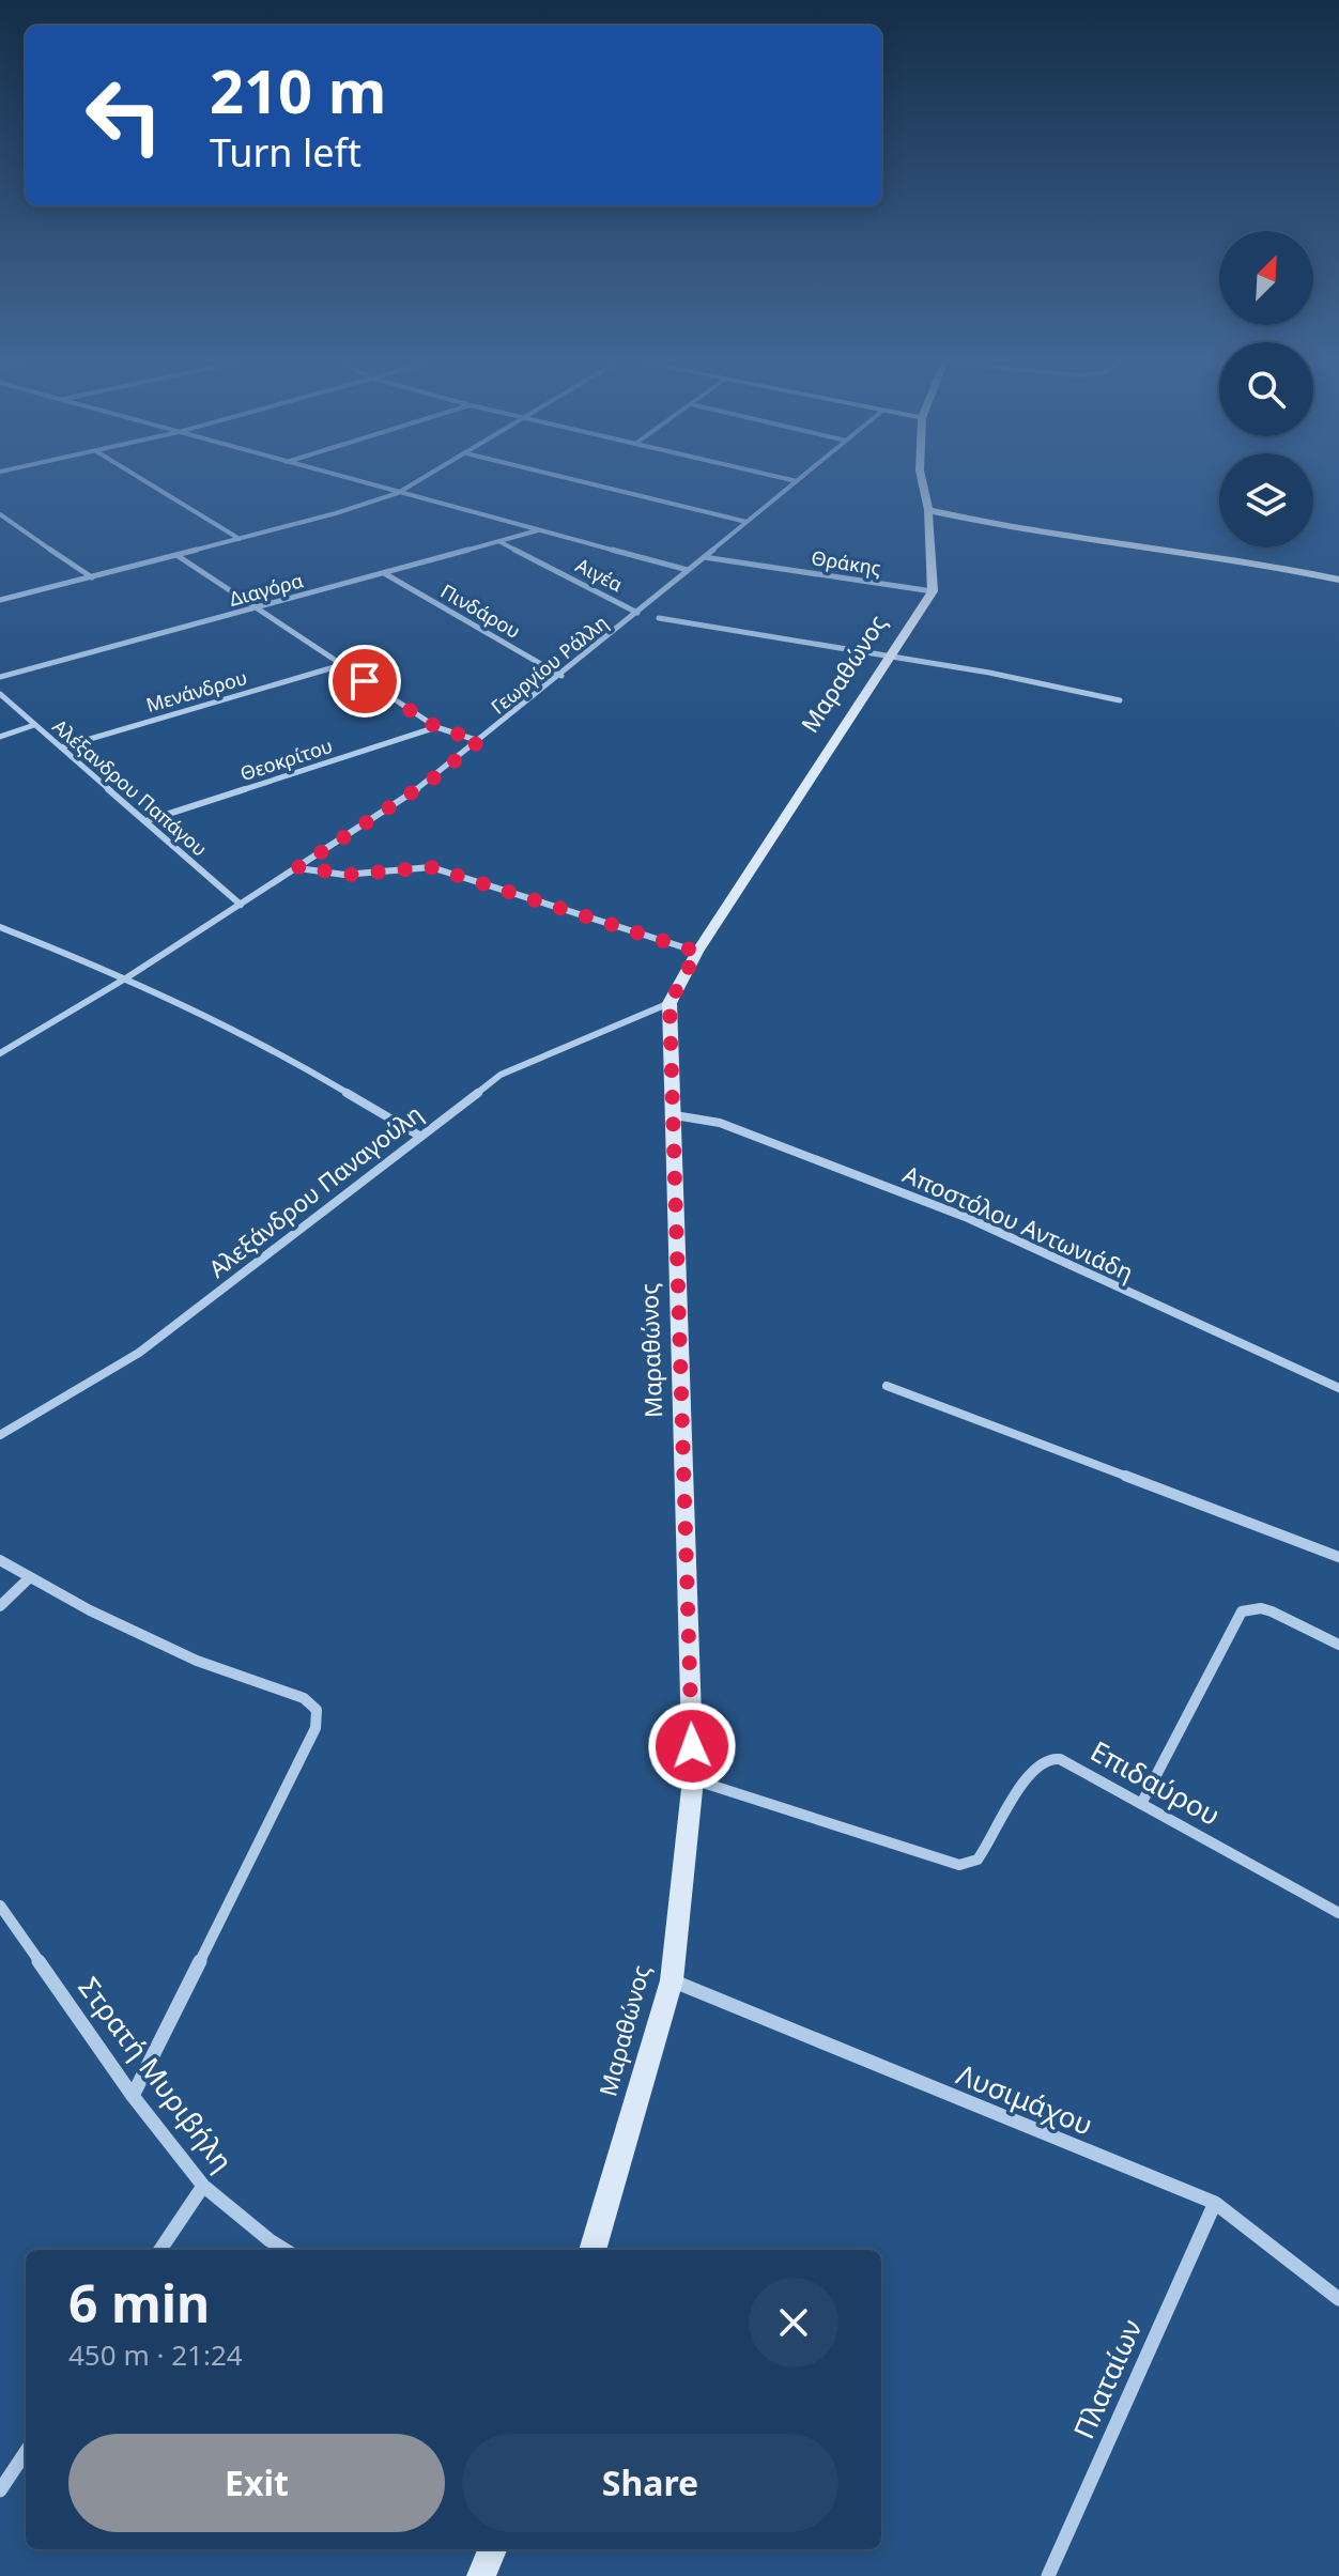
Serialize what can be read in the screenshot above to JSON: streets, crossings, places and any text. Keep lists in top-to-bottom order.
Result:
{
  "streets": {
    "street": [
      "Θράκης",
      "Αιγέα",
      "Διαγόρα",
      "Πινδάρου",
      "Γεωργίου Ράλλη",
      "Μαραθώνος",
      "Μενάνδρου",
      "Θεοκρίτου",
      "Αλέξανδρου Παπάγου",
      "Αλεξάνδρου Παναγούλη",
      "Αποστόλου Αντωνιάδη",
      "Επιδαύρου",
      "Στρατή Μυριβήλη",
      "Λυσιμάχου",
      "Πλαταίων"
    ]
  },
  "crossings": [
    ["Θράκης", "Γεωργίου Ράλλη"],
    ["Θράκης", "Μαραθώνος"],
    ["Αιγέα", "Διαγόρα"],
    ["Αιγέα", "Γεωργίου Ράλλη"],
    ["Διαγόρα", "Πινδάρου"],
    ["Πινδάρου", "Γεωργίου Ράλλη"],
    ["Γεωργίου Ράλλη", "Αλέξανδρου Παπάγου"],
    ["Μαραθώνος", "Αλεξάνδρου Παναγούλη"],
    ["Μαραθώνος", "Αποστόλου Αντωνιάδη"],
    ["Μαραθώνος", "Επιδαύρου"],
    ["Μαραθώνος", "Λυσιμάχου"],
    ["Μενάνδρου", "Αλέξανδρου Παπάγου"],
    ["Θεοκρίτου", "Αλέξανδρου Παπάγου"],
    ["Λυσιμάχου", "Πλαταίων"]
  ],
  "north": "top right",
  "page": {
    "turn": ["210 m", "Turn left"],
    "heading": ["6 min", "450 m · 21:24"],
    "buttons": ["Exit", "Share"]
  }
}
